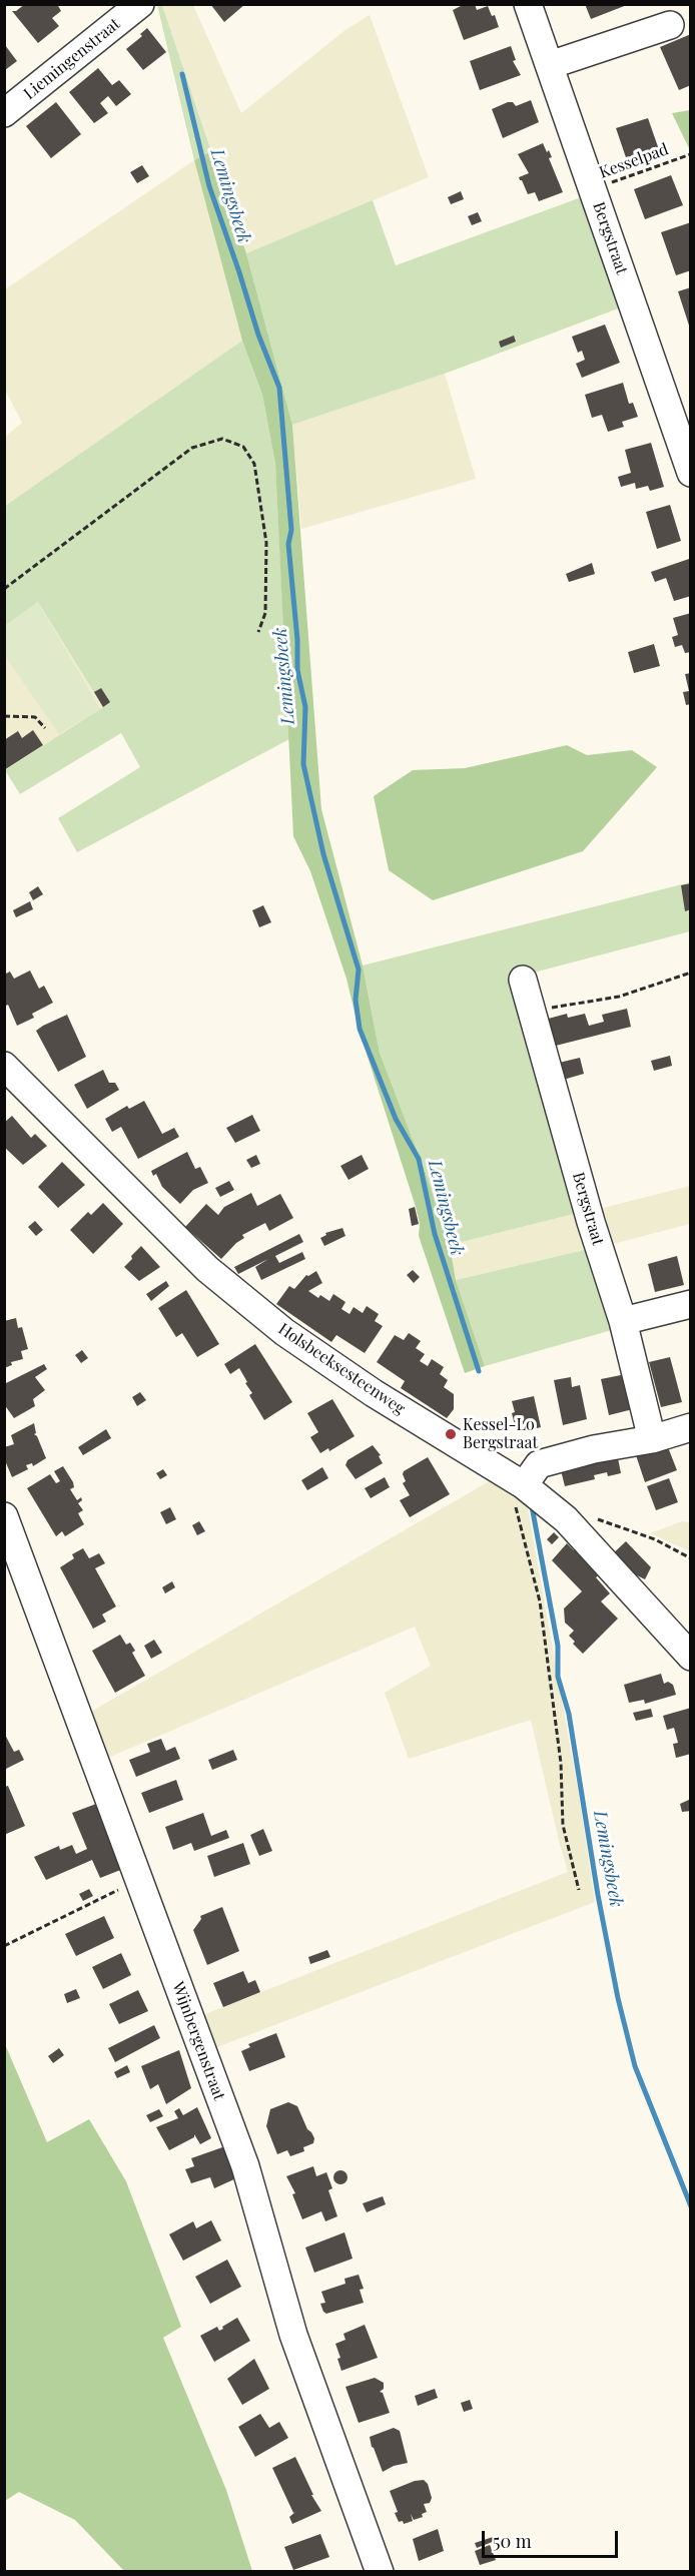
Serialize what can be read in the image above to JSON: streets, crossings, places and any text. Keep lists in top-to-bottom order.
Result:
{
  "streets": {
    "street": [
      "Liemingenstraat",
      "Bergstraat",
      "Holsbeeksesteenweg",
      "Wijnbergenstraat"
    ],
    "path": ["Kesselpad"]
  },
  "crossings": [
    ["Kesselpad", "Bergstraat"]
  ],
  "water": ["Lemingsbeek"],
  "places": ["Kessel-Lo Bergstraat"],
  "scale_bar": "50 m"
}
